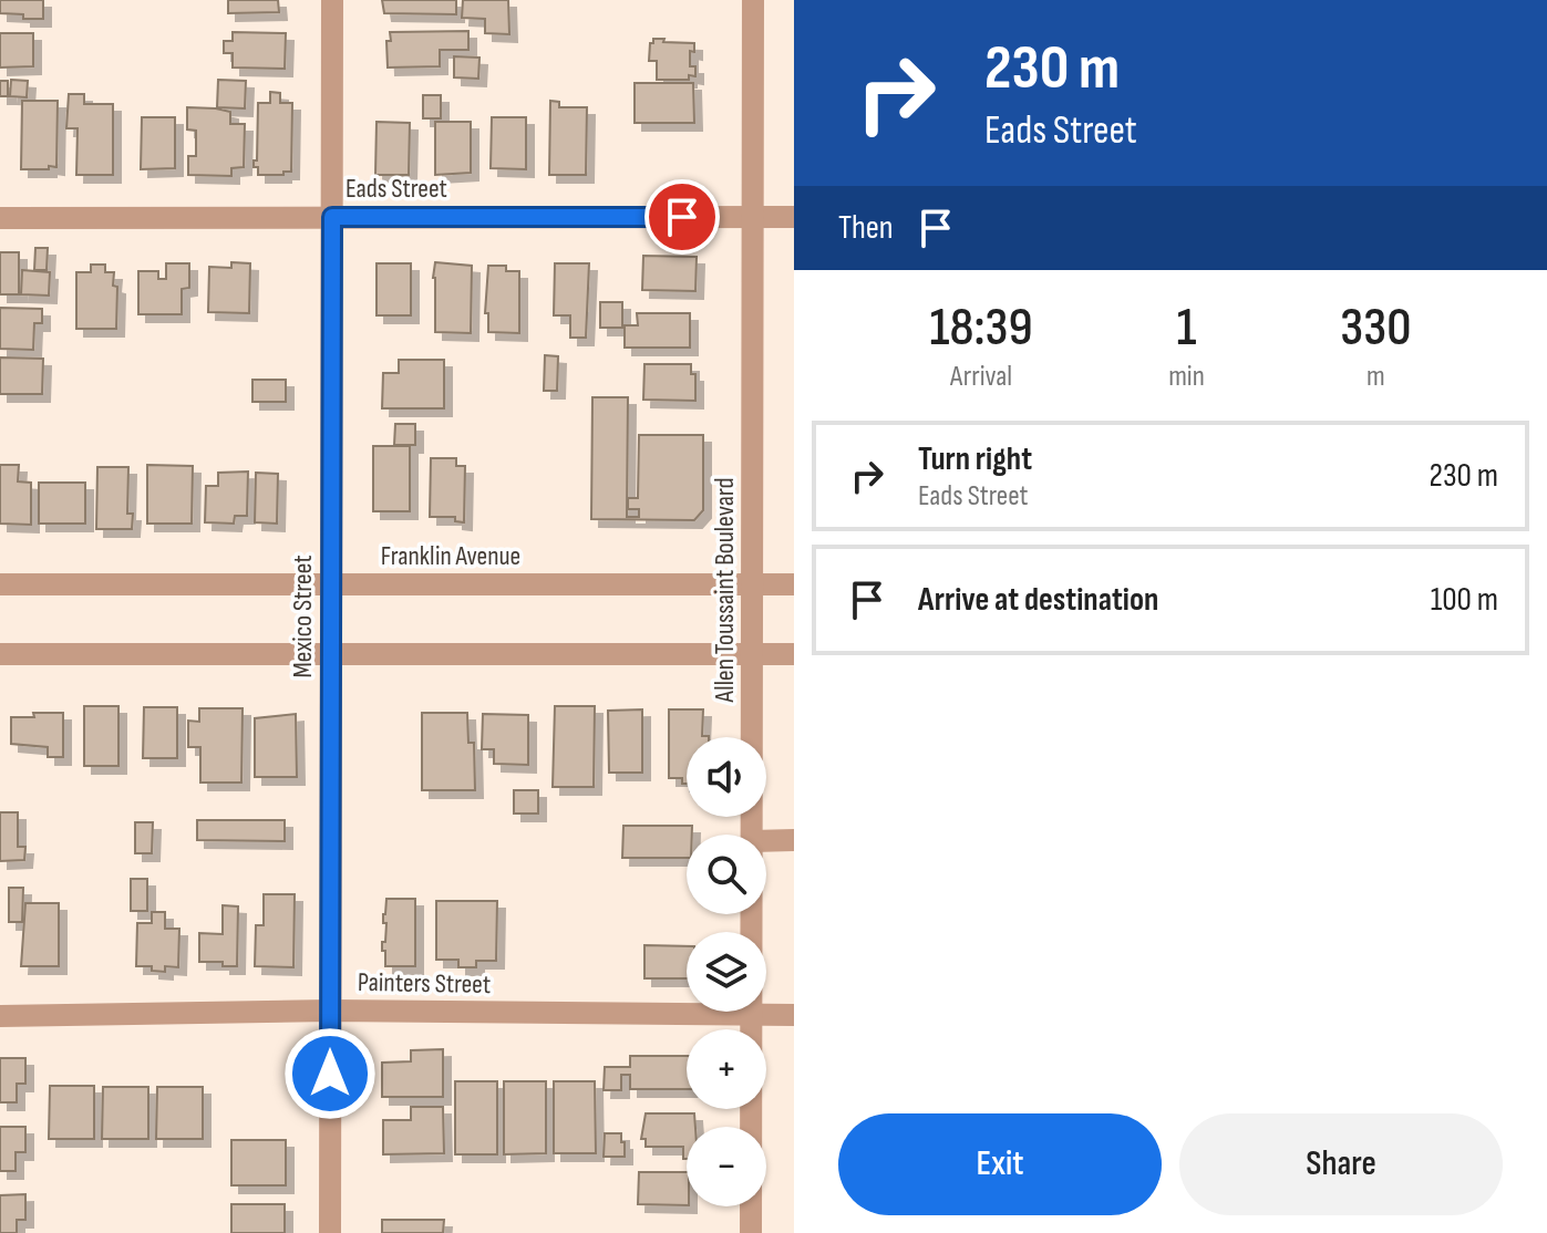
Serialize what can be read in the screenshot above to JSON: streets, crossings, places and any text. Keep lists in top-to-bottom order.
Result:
{
  "streets": {
    "street": [
      "Eads Street",
      "Franklin Avenue",
      "Allen Toussaint Boulevard",
      "Mexico Street",
      "Painters Street"
    ]
  },
  "crossings": [
    ["Eads Street", "Allen Toussaint Boulevard"],
    ["Eads Street", "Mexico Street"],
    ["Franklin Avenue", "Allen Toussaint Boulevard"],
    ["Franklin Avenue", "Mexico Street"],
    ["Allen Toussaint Boulevard", "Painters Street"],
    ["Mexico Street", "Painters Street"]
  ],
  "page": {
    "turn": ["230 m", "Eads Street"],
    "then": "Then",
    "eta": [
      "18:39",
      "Arrival",
      "1",
      "min",
      "330",
      "m"
    ],
    "list": [
      {
        "name": "Turn right",
        "note": "Eads Street",
        "value": "230 m"
      },
      {
        "name": "Arrive at destination",
        "value": "100 m"
      }
    ],
    "map_buttons": ["+", "−"],
    "buttons": ["Exit", "Share"]
  }
}
